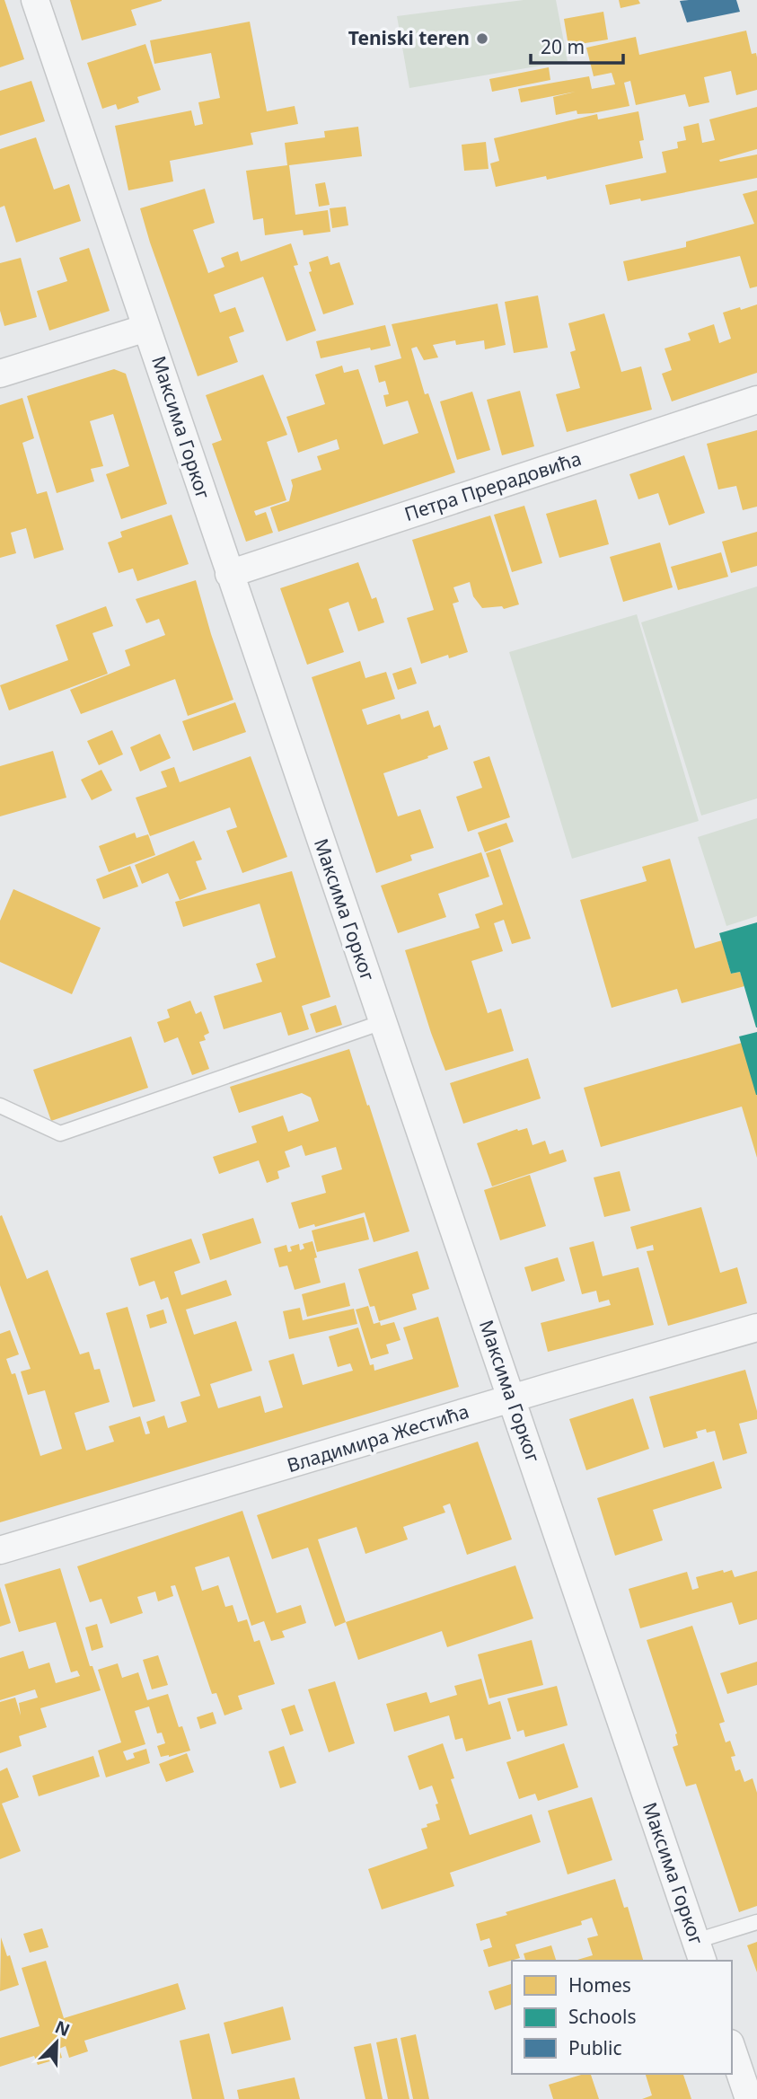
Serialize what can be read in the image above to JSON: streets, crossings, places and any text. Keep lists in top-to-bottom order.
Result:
{
  "streets": {
    "street": ["Максима Горког", "Петра Прерадовића", "Владимира Жестића"]
  },
  "crossings": [
    ["Максима Горког", "Петра Прерадовића"],
    ["Максима Горког", "Владимира Жестића"]
  ],
  "places": ["Teniski teren"],
  "legend": ["Homes", "Schools", "Public"],
  "scale_bar": "20 m",
  "north": "top right"
}
